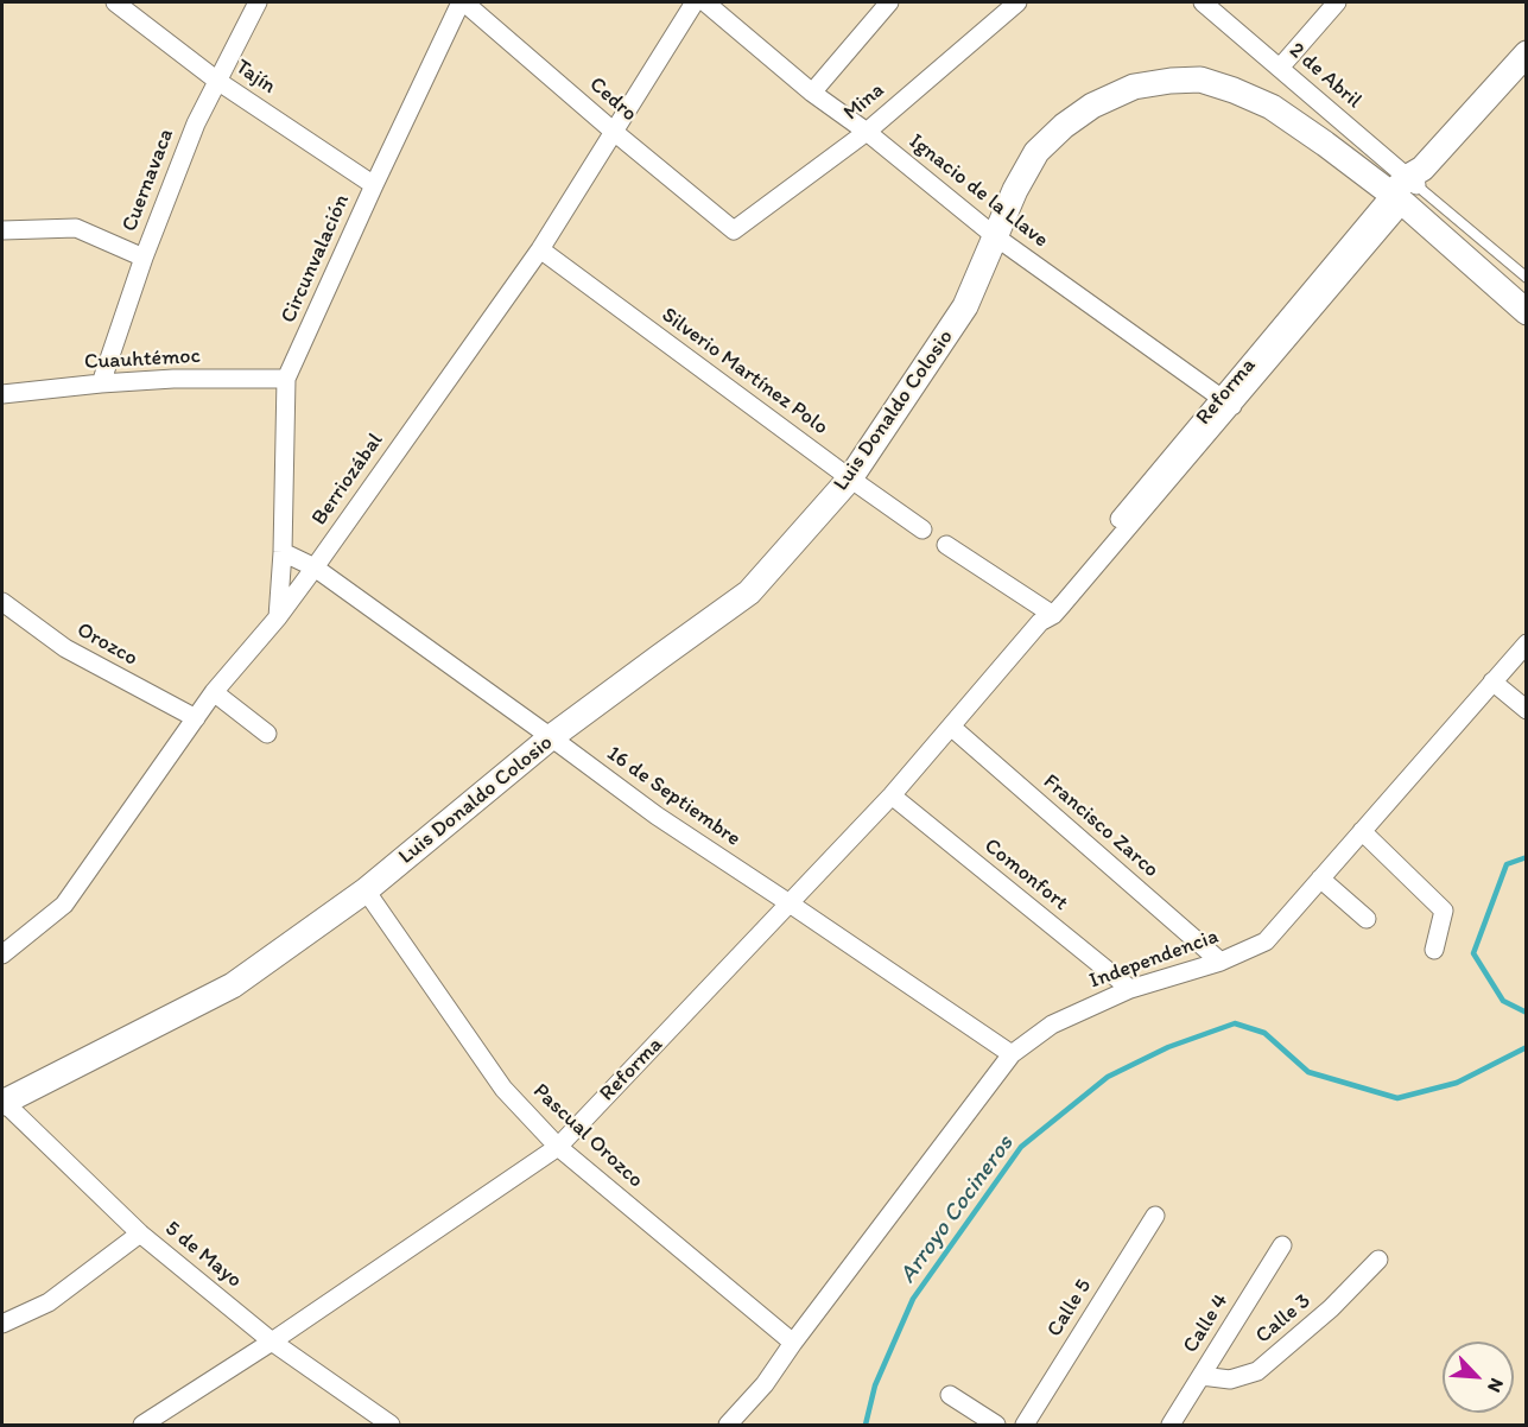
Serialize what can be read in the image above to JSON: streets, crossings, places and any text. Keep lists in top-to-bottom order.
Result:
{
  "streets": {
    "main road": ["Reforma", "Luis Donaldo Colosio"],
    "street": [
      "2 de Abril",
      "Tajín",
      "Cedro",
      "Mina",
      "Cuernavaca",
      "Ignacio de la Llave",
      "Circunvalación",
      "Cuauhtémoc",
      "Silverio Martínez Polo",
      "Berriozábal",
      "Orozco",
      "16 de Septiembre",
      "Francisco Zarco",
      "Comonfort",
      "Independencia",
      "Pascual Orozco",
      "5 de Mayo",
      "Calle 5",
      "Calle 3",
      "Calle 4"
    ]
  },
  "crossings": [
    ["2 de Abril", "Reforma"],
    ["2 de Abril", "Luis Donaldo Colosio"],
    ["Tajín", "Cuernavaca"],
    ["Tajín", "Circunvalación"],
    ["Cedro", "Mina"],
    ["Cedro", "Circunvalación"],
    ["Cedro", "Berriozábal"],
    ["Mina", "Ignacio de la Llave"],
    ["Cuernavaca", "Cuauhtémoc"],
    ["Ignacio de la Llave", "Reforma"],
    ["Ignacio de la Llave", "Luis Donaldo Colosio"],
    ["Circunvalación", "Cuauhtémoc"],
    ["Circunvalación", "Berriozábal"],
    ["Silverio Martínez Polo", "Luis Donaldo Colosio"],
    ["Silverio Martínez Polo", "Berriozábal"],
    ["Reforma", "Luis Donaldo Colosio"],
    ["Reforma", "16 de Septiembre"],
    ["Reforma", "Francisco Zarco"],
    ["Reforma", "Comonfort"],
    ["Reforma", "Pascual Orozco"],
    ["Reforma", "5 de Mayo"],
    ["Luis Donaldo Colosio", "16 de Septiembre"],
    ["Luis Donaldo Colosio", "Pascual Orozco"],
    ["Luis Donaldo Colosio", "5 de Mayo"],
    ["Berriozábal", "Orozco"],
    ["Berriozábal", "16 de Septiembre"],
    ["16 de Septiembre", "Independencia"],
    ["Francisco Zarco", "Independencia"],
    ["Comonfort", "Independencia"],
    ["Independencia", "Pascual Orozco"],
    ["Calle 3", "Calle 4"]
  ],
  "water": ["Arroyo Cocineros"],
  "north": "bottom right"
}
